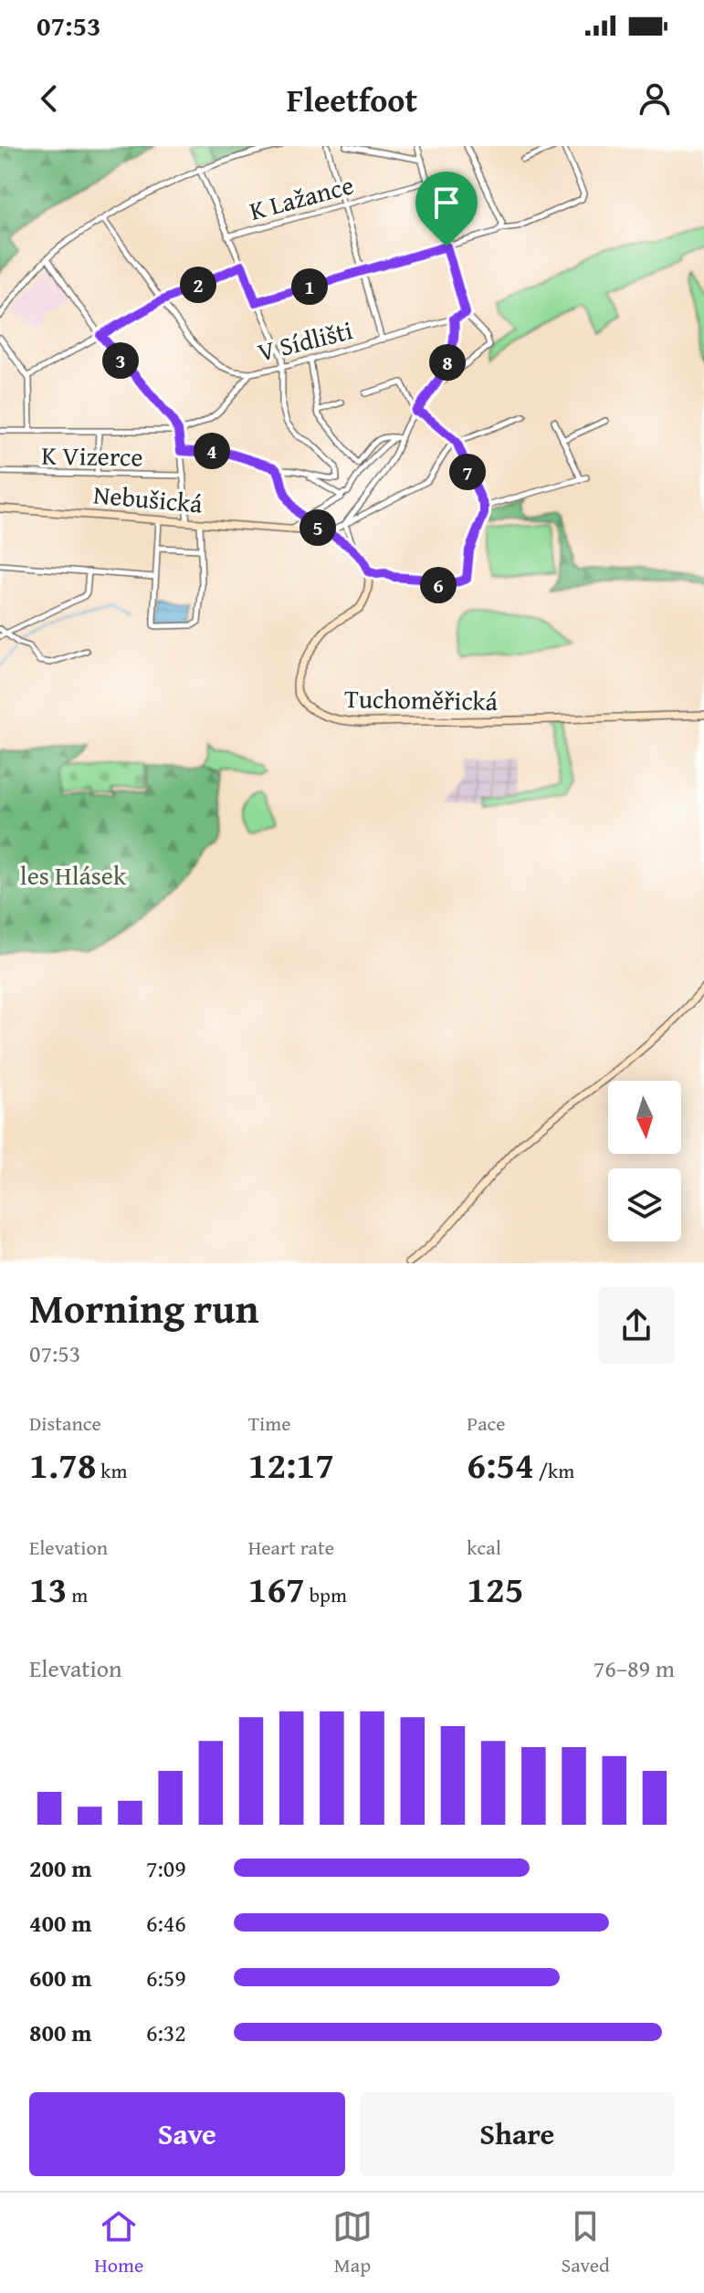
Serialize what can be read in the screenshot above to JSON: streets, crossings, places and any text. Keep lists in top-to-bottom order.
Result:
{
  "streets": {
    "street": [
      "K Lažance",
      "V Sídlišti",
      "K Vizerce",
      "Nebušická",
      "Tuchoměřická"
    ]
  },
  "parks": ["les Hlásek"],
  "north": "bottom",
  "page": {
    "status": "07:53",
    "header": "Fleetfoot",
    "pins": [
      "2",
      "1",
      "3",
      "8",
      "4",
      "7",
      "5",
      "6"
    ],
    "heading": ["Morning run", "07:53"],
    "stats": [
      ["Distance", "1.78 km"],
      ["Time", "12:17"],
      ["Pace", "6:54 /km"],
      ["Elevation", "13 m"],
      ["Heart rate", "167 bpm"],
      ["kcal", "125"]
    ],
    "chart": ["Elevation", "76–89 m"],
    "list": [
      {
        "name": "200 m",
        "note": "7:09"
      },
      {
        "name": "400 m",
        "note": "6:46"
      },
      {
        "name": "600 m",
        "note": "6:59"
      },
      {
        "name": "800 m",
        "note": "6:32"
      }
    ],
    "buttons": ["Save", "Share"],
    "tabs": ["Home", "Map", "Saved"]
  }
}
